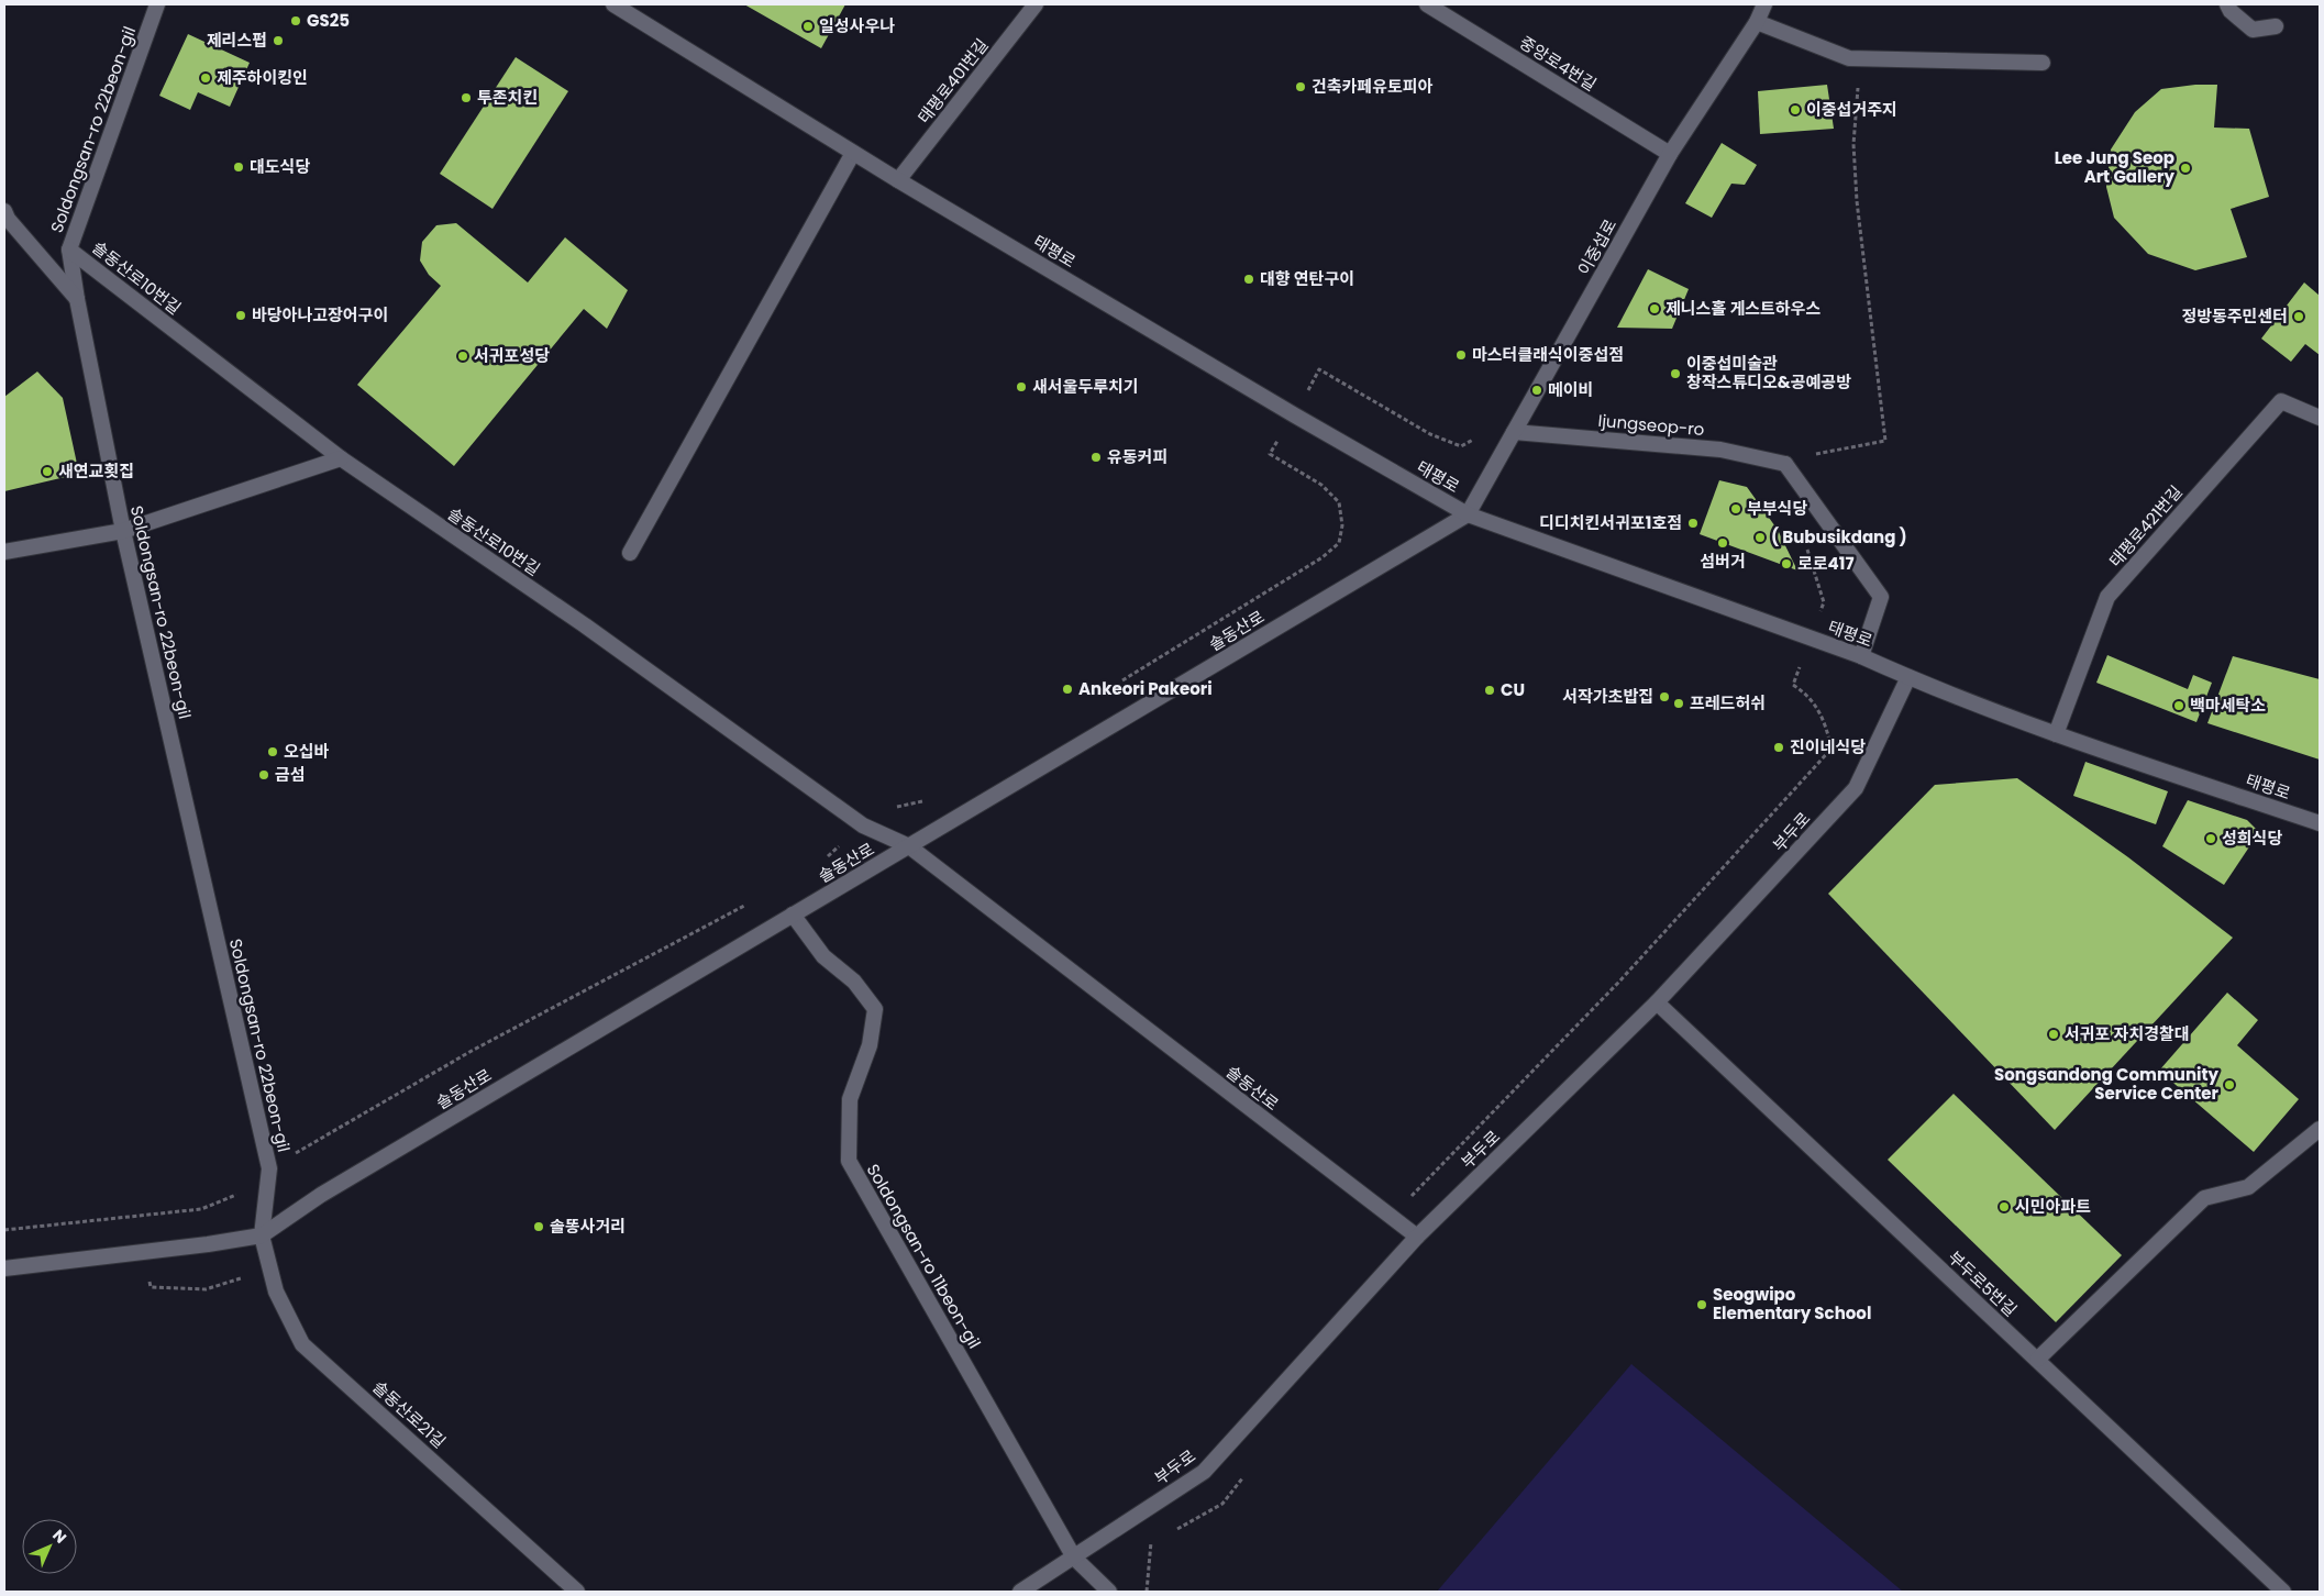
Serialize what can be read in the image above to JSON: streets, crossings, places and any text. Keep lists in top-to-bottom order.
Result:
{
  "streets": {
    "street": [
      "중앙로4번길",
      "태평로401번길",
      "Soldongsan-ro 22beon-gil",
      "이중섭로",
      "태평로",
      "솔동산로10번길",
      "Ijungseop-ro",
      "태평로421번길",
      "솔동산로",
      "부두로",
      "Soldongsan-ro 11beon-gil",
      "부두로5번길",
      "솔동산로21길"
    ]
  },
  "crossings": [
    ["중앙로4번길", "이중섭로"],
    ["태평로401번길", "태평로"],
    ["Soldongsan-ro 22beon-gil", "솔동산로10번길"],
    ["Soldongsan-ro 22beon-gil", "솔동산로"],
    ["Soldongsan-ro 22beon-gil", "솔동산로21길"],
    ["이중섭로", "태평로"],
    ["이중섭로", "Ijungseop-ro"],
    ["이중섭로", "솔동산로"],
    ["태평로", "태평로421번길"],
    ["태평로", "솔동산로"],
    ["태평로", "부두로"],
    ["솔동산로10번길", "솔동산로"],
    ["솔동산로", "부두로"],
    ["솔동산로", "Soldongsan-ro 11beon-gil"],
    ["솔동산로", "솔동산로21길"],
    ["부두로", "Soldongsan-ro 11beon-gil"],
    ["부두로", "부두로5번길"]
  ],
  "places": [
    "GS25",
    "일성사우나",
    "제리스펍",
    "제주하이킹인",
    "건축카페유토피아",
    "투존치킨",
    "이중섭거주지",
    "대도식당",
    "Lee Jung Seop Art Gallery",
    "대향 연탄구이",
    "제니스홀 게스트하우스",
    "바당아나고장어구이",
    "정방동주민센터",
    "마스터클래식이중섭점",
    "서귀포성당",
    "이중섭미술관 창작스튜디오&공예공방",
    "새서울두루치기",
    "메이비",
    "유동커피",
    "새연교횟집",
    "부부식당",
    "디디치킨서귀포1호점",
    "( Bubusikdang )",
    "섬버거",
    "로로417",
    "Ankeori Pakeori",
    "CU",
    "서작가초밥집",
    "프레드허쉬",
    "백마세탁소",
    "진이네식당",
    "오십바",
    "금섬",
    "성희식당",
    "서귀포 자치경찰대",
    "Songsandong Community Service Center",
    "시민아파트",
    "솔똥사거리",
    "Seogwipo Elementary School"
  ],
  "north": "top right"
}
